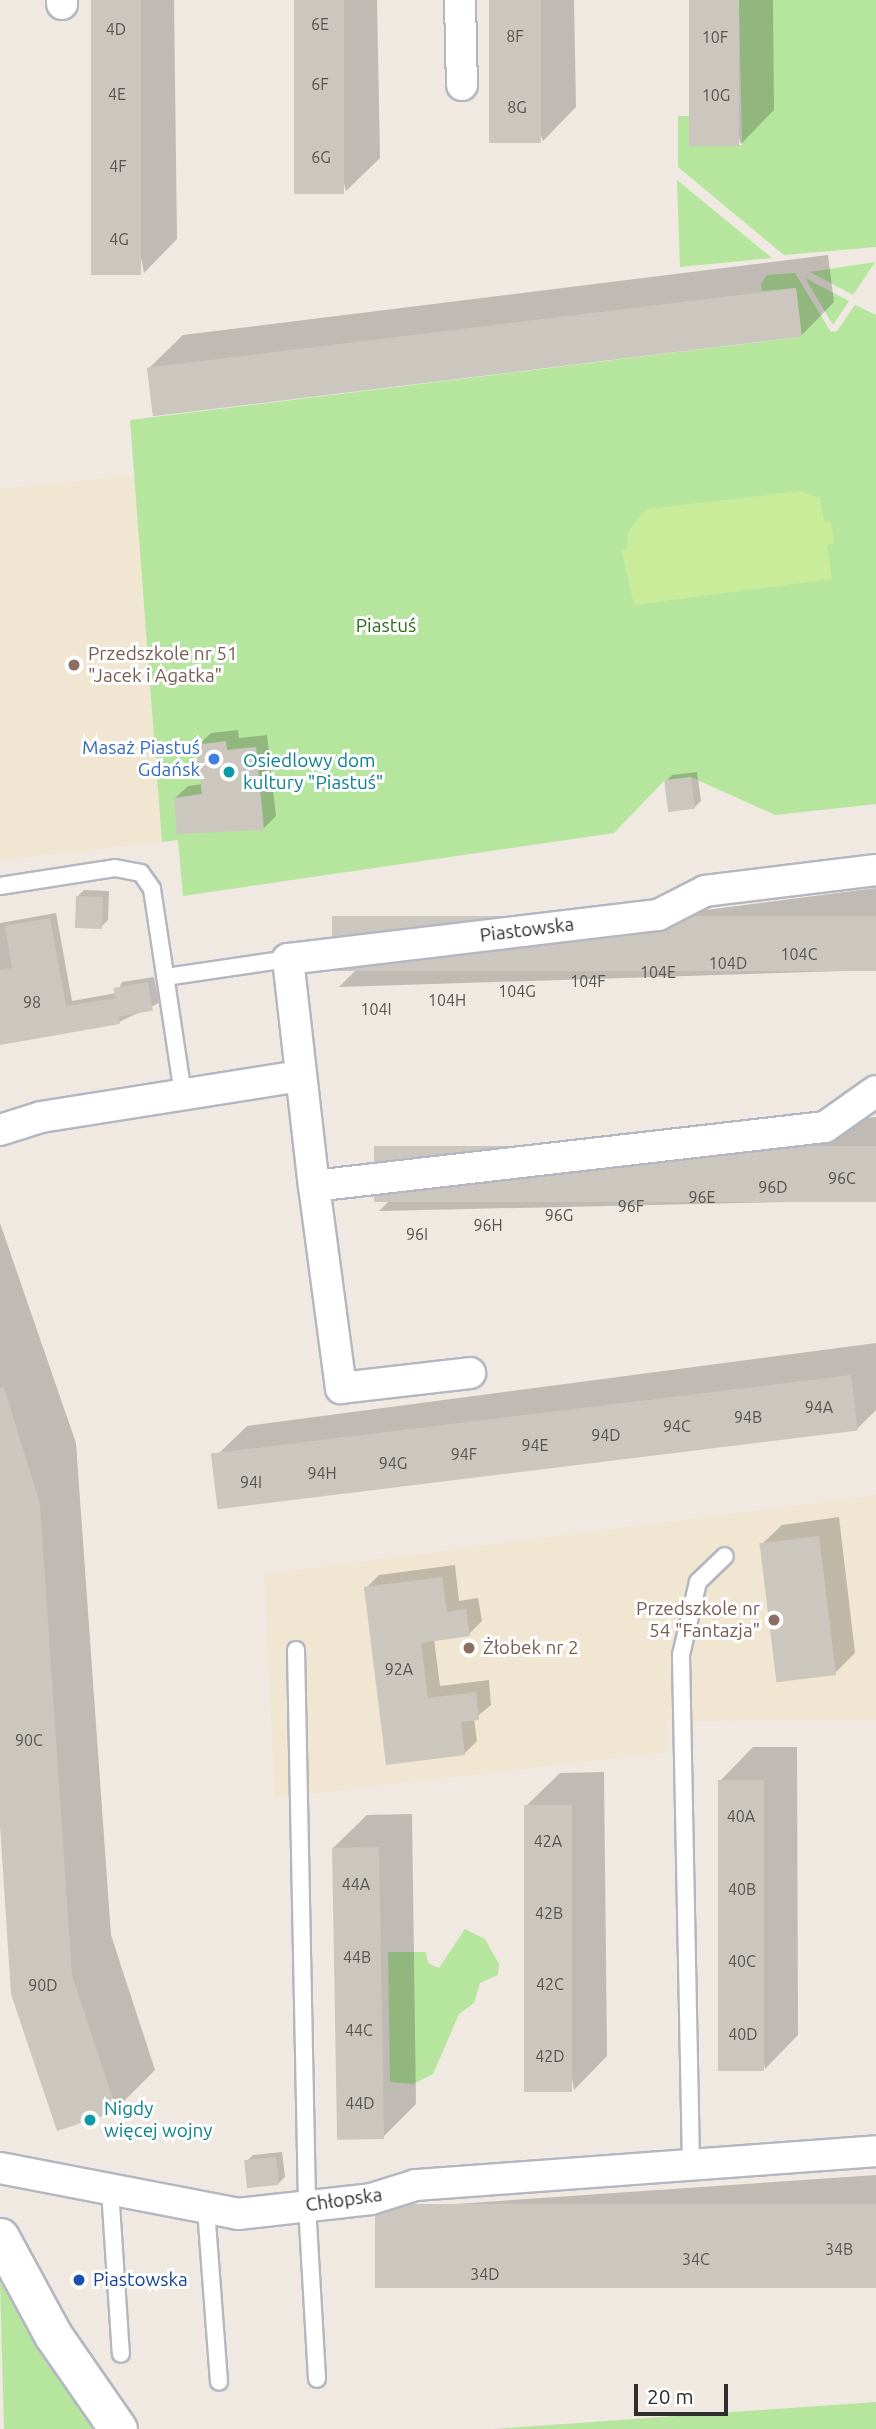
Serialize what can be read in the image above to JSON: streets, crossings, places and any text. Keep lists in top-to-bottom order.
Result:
{
  "streets": {
    "street": ["Piastowska", "Chłopska"]
  },
  "parks": ["Piastuś"],
  "places": [
    "Przedszkole nr 51 \"Jacek i Agatka\"",
    "Masaż Piastuś Gdańsk",
    "Osiedlowy dom kultury \"Piastuś\"",
    "Przedszkole nr 54 \"Fantazja\"",
    "Żłobek nr 2",
    "Nigdy więcej wojny",
    "Piastowska"
  ],
  "house_numbers": [
    "6E",
    "4D",
    "8F",
    "10F",
    "6F",
    "4E",
    "10G",
    "8G",
    "6G",
    "4F",
    "4G",
    "104C",
    "104D",
    "104E",
    "104F",
    "104G",
    "104H",
    "98",
    "104I",
    "96C",
    "96D",
    "96E",
    "96F",
    "96G",
    "96H",
    "96I",
    "94A",
    "94B",
    "94C",
    "94D",
    "94E",
    "94F",
    "94G",
    "94H",
    "94I",
    "92A",
    "90C",
    "40A",
    "42A",
    "44A",
    "40B",
    "42B",
    "44B",
    "40C",
    "42C",
    "90D",
    "44C",
    "40D",
    "42D",
    "44D",
    "34B",
    "34C",
    "34D"
  ],
  "scale_bar": "20 m"
}
